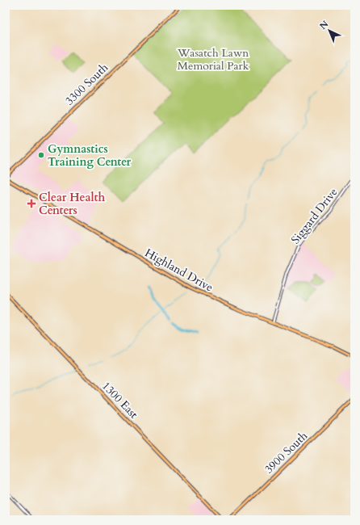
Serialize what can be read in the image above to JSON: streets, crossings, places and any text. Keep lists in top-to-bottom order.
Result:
{
  "streets": {
    "main road": [
      "3300 South",
      "Highland Drive",
      "1300 East",
      "3900 South"
    ],
    "street": ["Siggard Drive"]
  },
  "crossings": [
    ["3300 South", "Highland Drive"],
    ["Siggard Drive", "Highland Drive"]
  ],
  "parks": ["Wasatch Lawn Memorial Park"],
  "places": {
    "other": ["Gymnastics Training Center"],
    "health": ["Clear Health Centers"]
  },
  "north": "top left"
}
